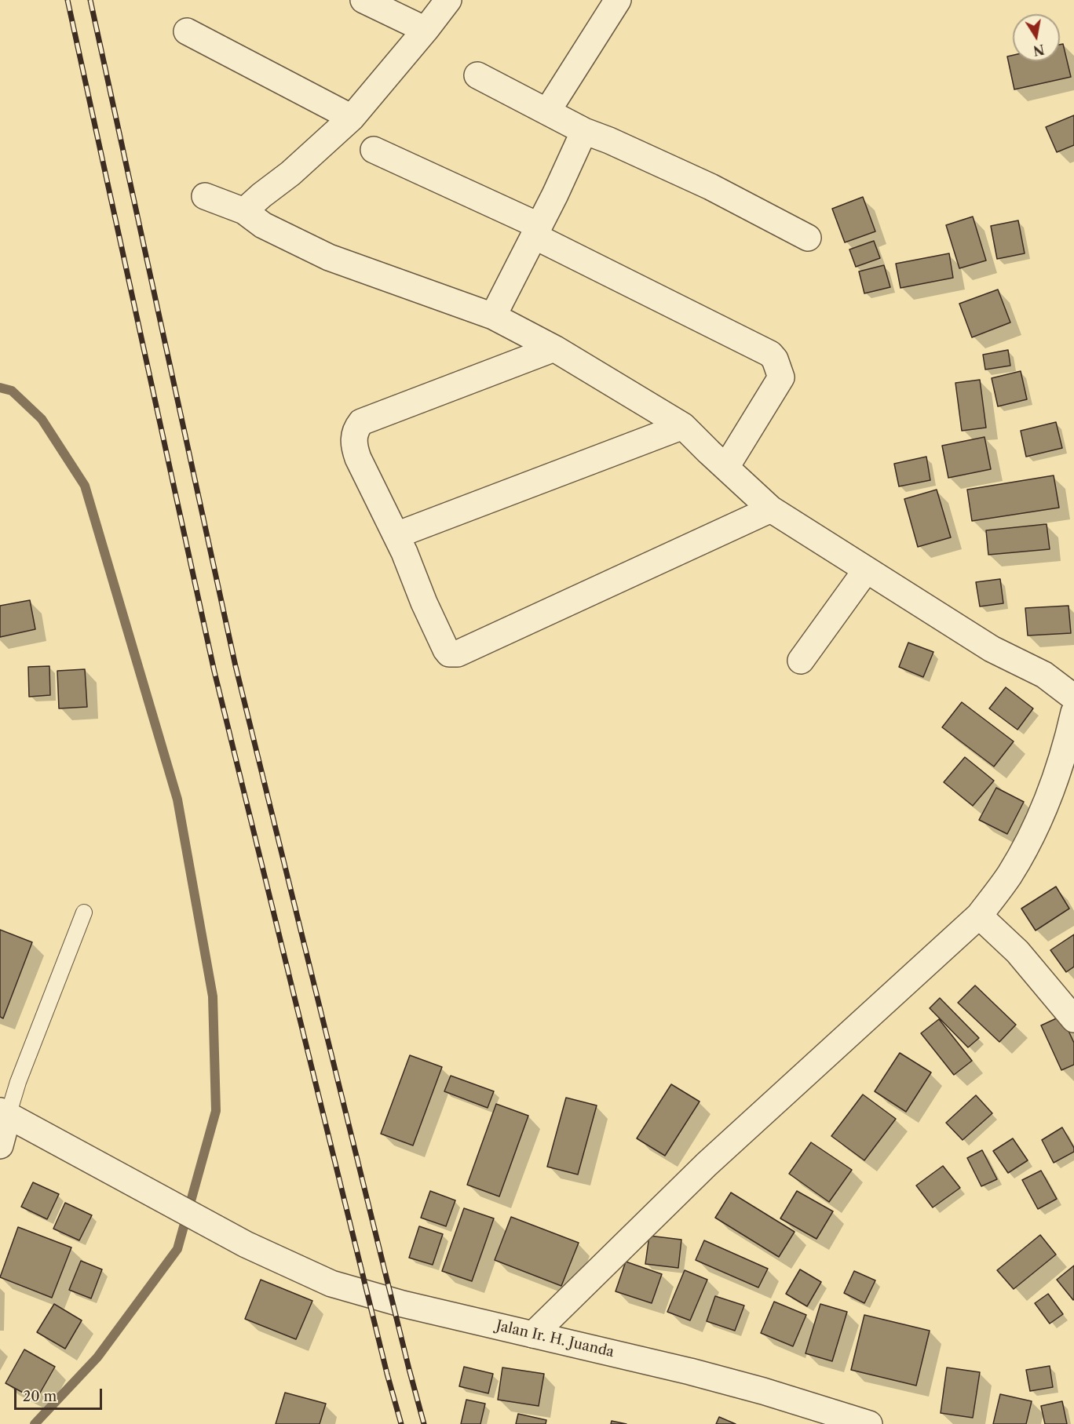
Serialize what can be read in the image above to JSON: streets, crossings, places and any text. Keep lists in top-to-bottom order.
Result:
{
  "streets": {
    "street": ["Jalan Ir. H. Juanda"]
  },
  "scale_bar": "20 m",
  "north": "bottom"
}
